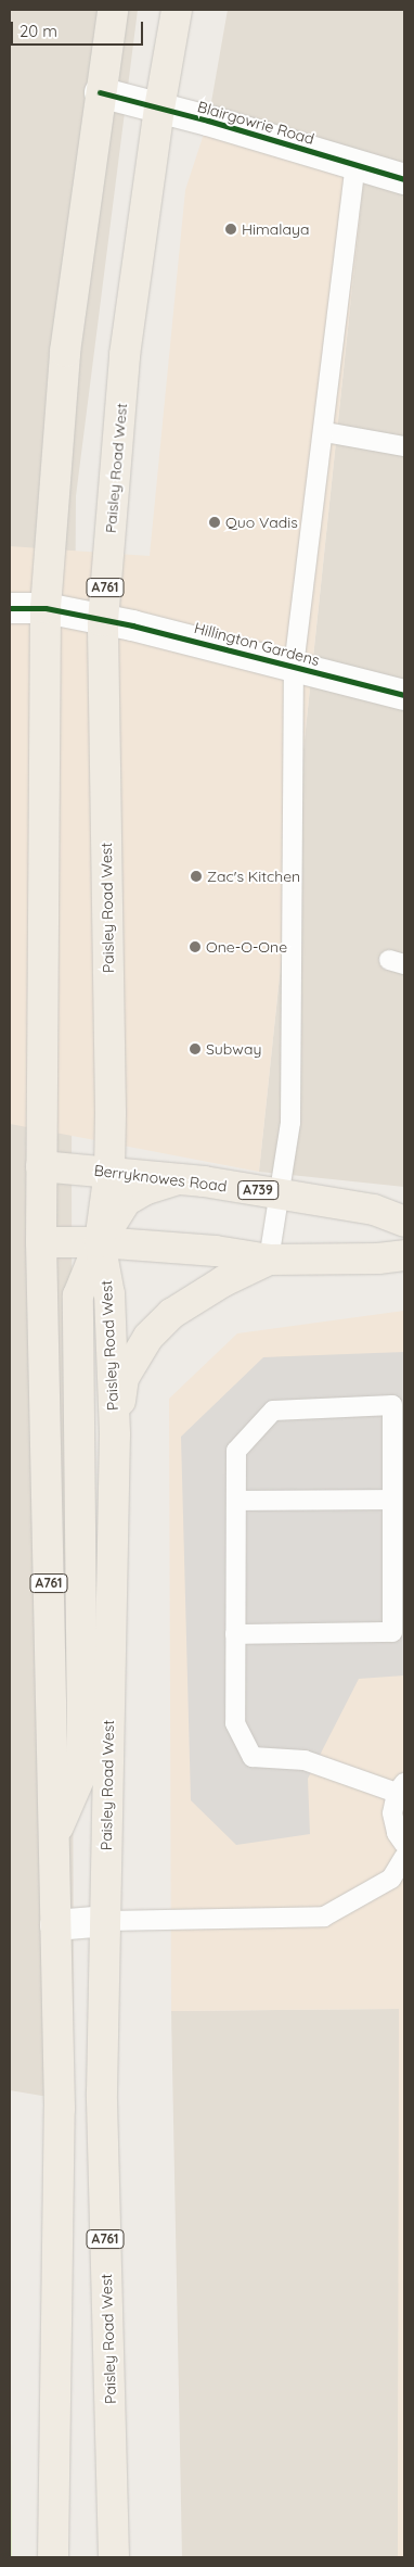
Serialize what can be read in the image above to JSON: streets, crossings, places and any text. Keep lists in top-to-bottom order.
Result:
{
  "streets": {
    "main road": [
      "Paisley Road West",
      "A761",
      "Berryknowes Road",
      "A739"
    ],
    "street": ["Blairgowrie Road", "Hillington Gardens"]
  },
  "crossings": [
    ["Blairgowrie Road", "Paisley Road West"],
    ["Blairgowrie Road", "A761"],
    ["Paisley Road West", "Hillington Gardens"],
    ["Paisley Road West", "Berryknowes Road"],
    ["A761", "Hillington Gardens"],
    ["A761", "Berryknowes Road"]
  ],
  "places": [
    "Himalaya",
    "Quo Vadis",
    "Zac's Kitchen",
    "One-O-One",
    "Subway"
  ],
  "scale_bar": "20 m"
}
